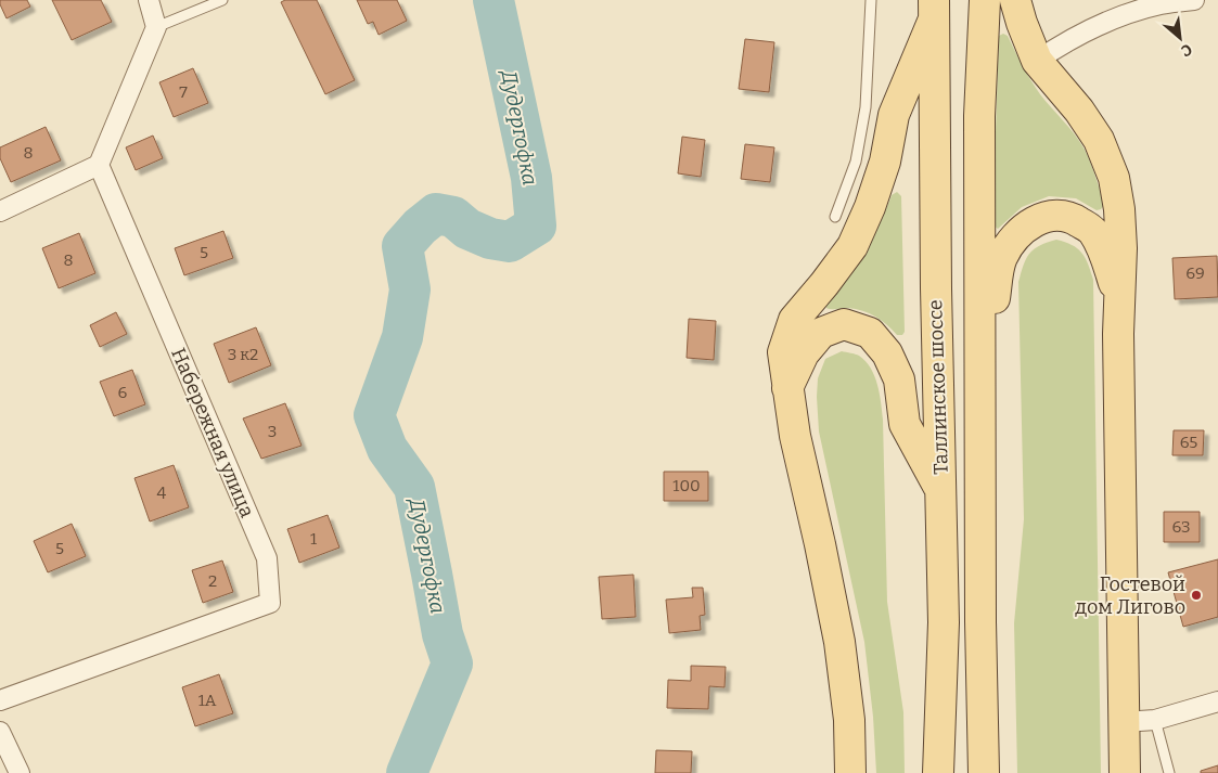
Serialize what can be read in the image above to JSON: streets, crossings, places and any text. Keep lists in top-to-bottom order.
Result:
{
  "streets": {
    "main road": ["Таллинское шоссе"],
    "street": ["Набережная улица"]
  },
  "water": ["Дудергофка"],
  "places": ["Гостевой дом Лигово"],
  "house_numbers": [
    "7",
    "8",
    "5",
    "8",
    "69",
    "3 к2",
    "6",
    "3",
    "65",
    "100",
    "4",
    "63",
    "1",
    "5",
    "2",
    "1А"
  ],
  "north": "bottom right"
}
